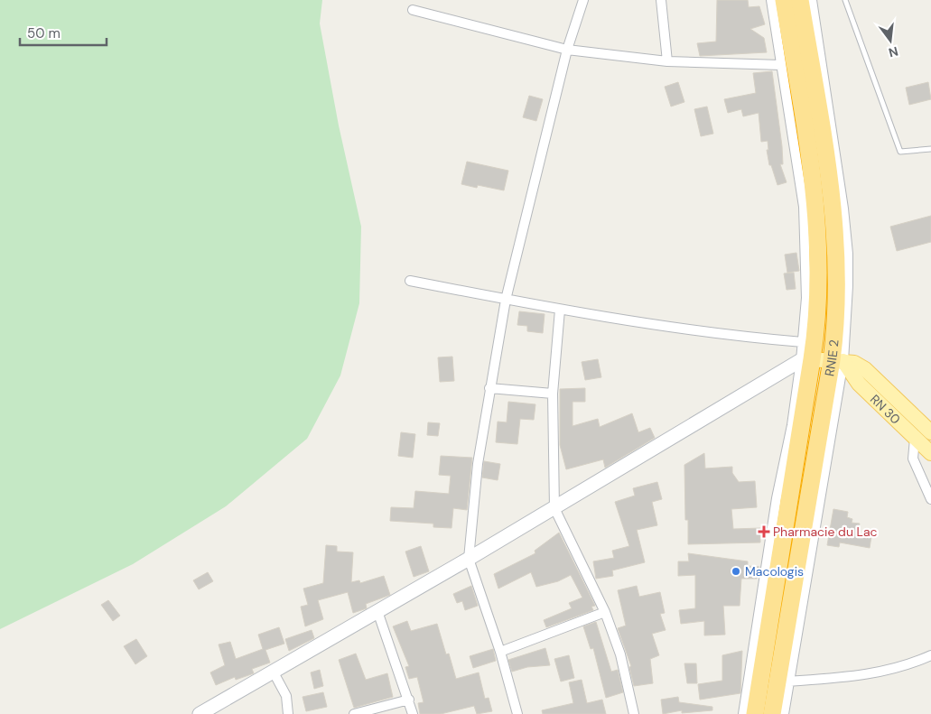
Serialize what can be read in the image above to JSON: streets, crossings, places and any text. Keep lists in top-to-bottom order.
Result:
{
  "streets": {
    "highway": ["RNIE 2"],
    "main road": ["RN 30"]
  },
  "crossings": [
    ["RNIE 2", "RN 30"]
  ],
  "places": {
    "health": ["Pharmacie du Lac"],
    "other": ["Macologis"]
  },
  "scale_bar": "50 m",
  "north": "bottom"
}
